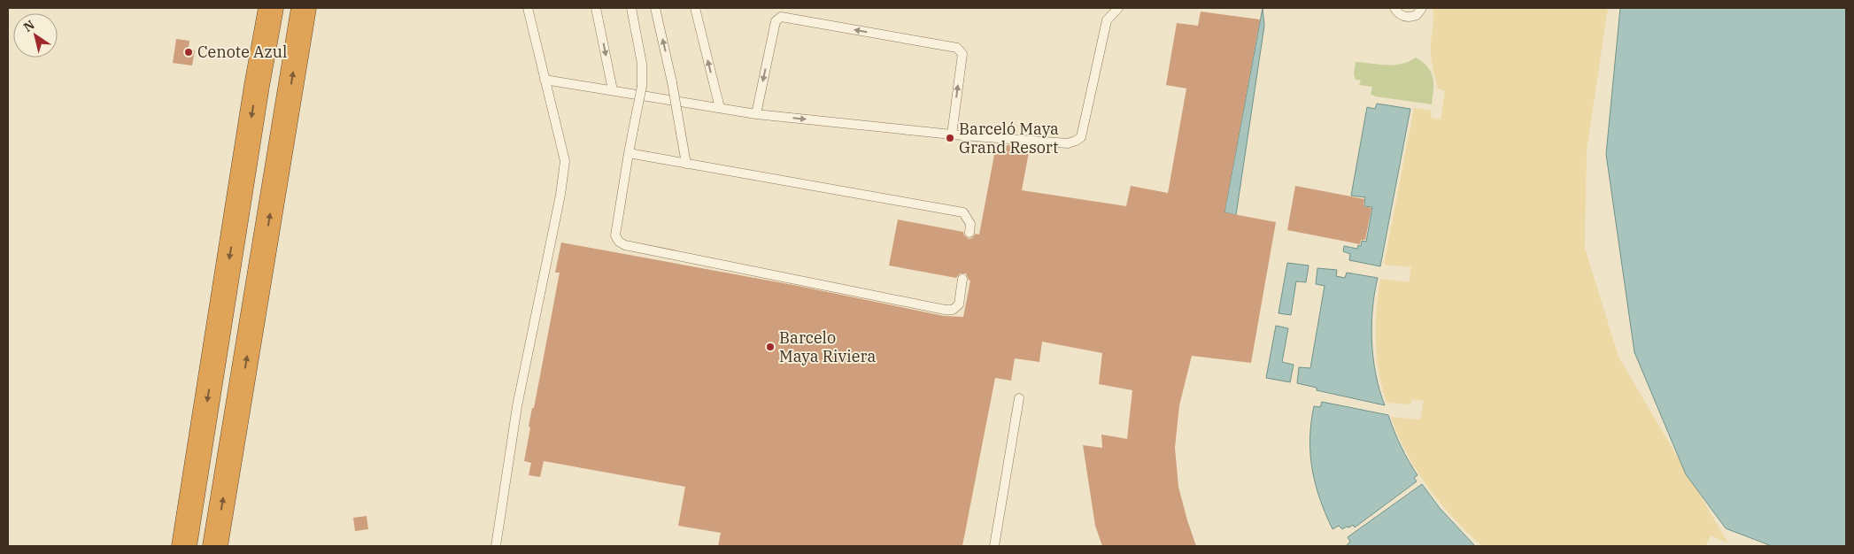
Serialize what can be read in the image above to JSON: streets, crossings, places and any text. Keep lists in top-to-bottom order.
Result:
{
  "places": ["Cenote Azul", "Barceló Maya Grand Resort", "Barcelo Maya Riviera"],
  "north": "top left"
}
